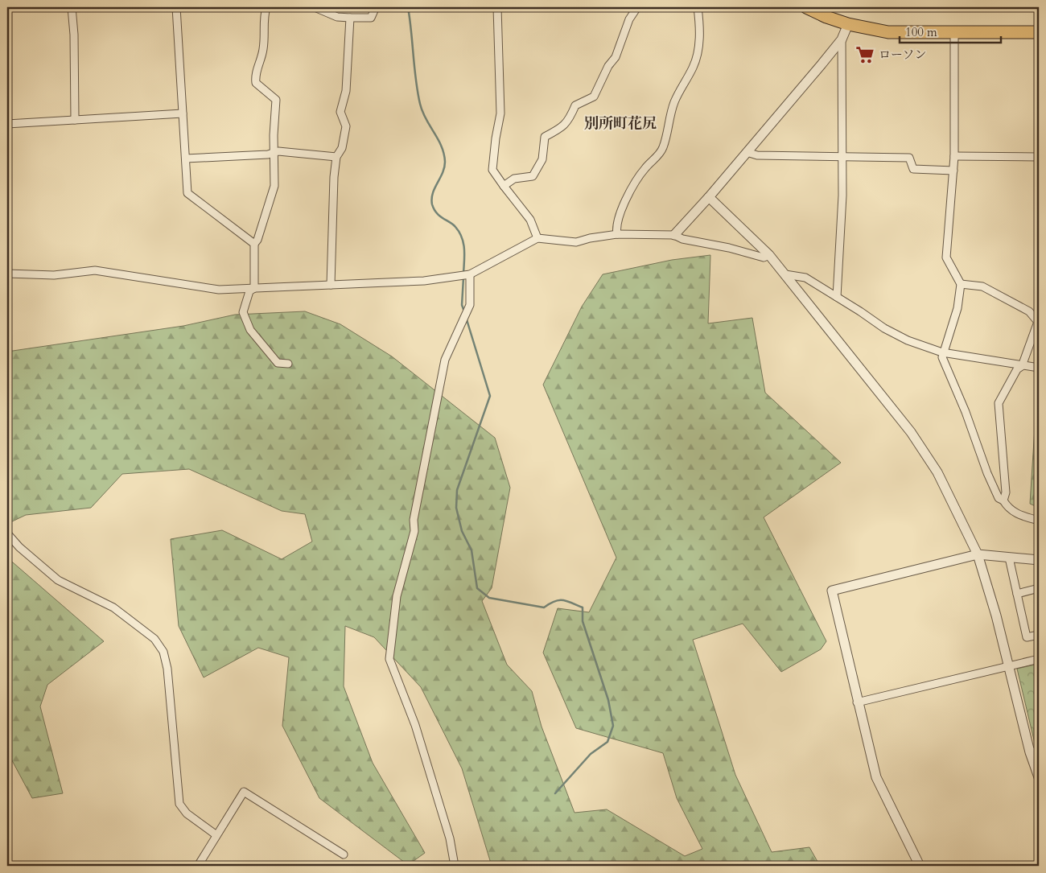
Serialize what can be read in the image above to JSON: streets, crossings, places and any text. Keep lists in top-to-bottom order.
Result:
{
  "districts": ["別所町花尻"],
  "places": {
    "supermarket": ["ローソン"]
  },
  "scale_bar": "100 m"
}
